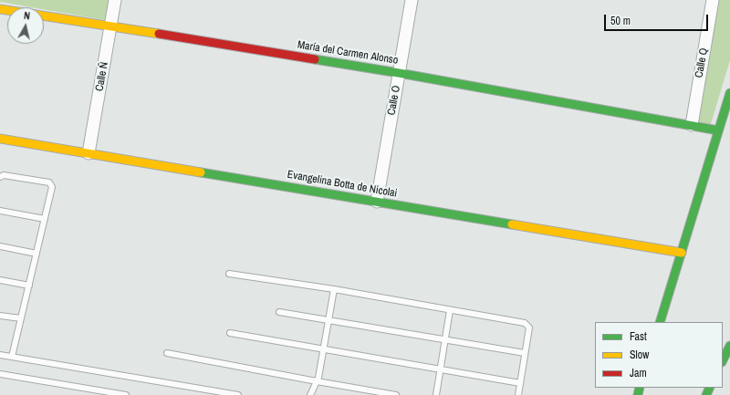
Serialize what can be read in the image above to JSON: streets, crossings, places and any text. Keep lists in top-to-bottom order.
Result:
{
  "streets": {
    "street": [
      "María del Carmen Alonso",
      "Calle Q",
      "Calle Ñ",
      "Calle O",
      "Evangelina Botta de Nicolai"
    ]
  },
  "crossings": [
    ["María del Carmen Alonso", "Calle Q"],
    ["María del Carmen Alonso", "Calle Ñ"],
    ["María del Carmen Alonso", "Calle O"],
    ["Calle Ñ", "Evangelina Botta de Nicolai"],
    ["Calle O", "Evangelina Botta de Nicolai"]
  ],
  "legend": ["Fast", "Slow", "Jam"],
  "scale_bar": "50 m",
  "north": "top"
}
